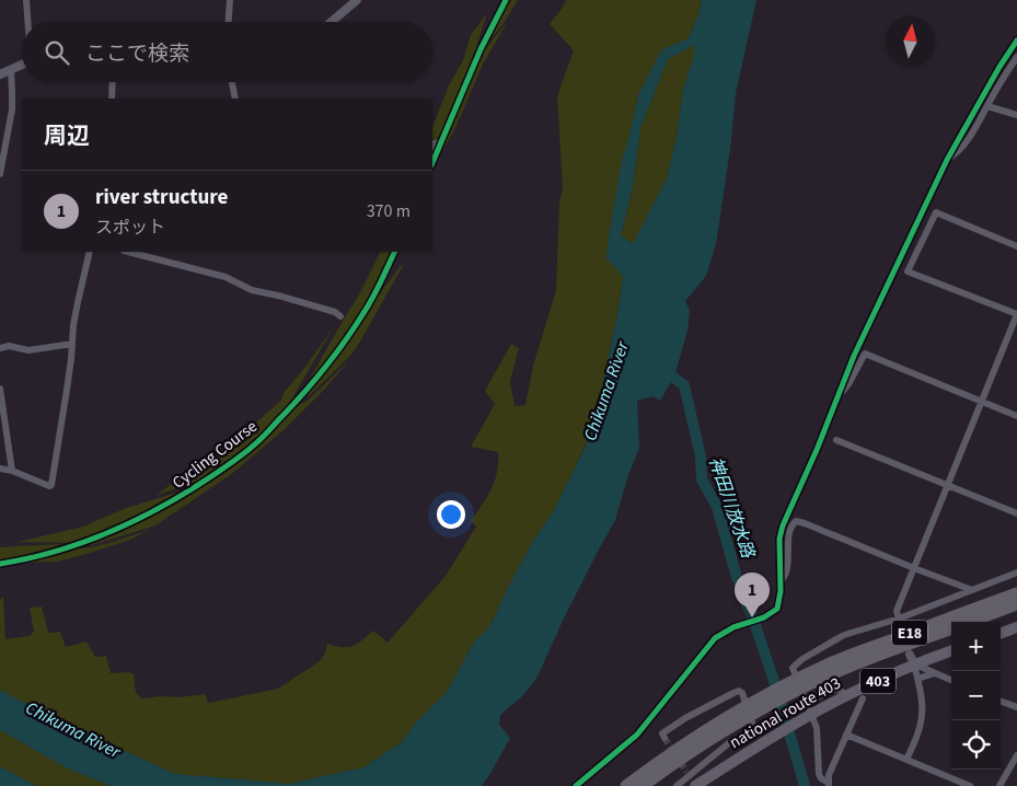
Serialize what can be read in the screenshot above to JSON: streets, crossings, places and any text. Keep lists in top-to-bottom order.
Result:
{
  "streets": {
    "highway": ["E18", "403", "national route 403"],
    "cycle path": ["Cycling Course"]
  },
  "water": ["Chikuma River", "神田川放水路"],
  "north": "top",
  "page": {
    "search": "ここで検索",
    "heading": "周辺",
    "list": [
      {
        "mark": "1",
        "name": "river structure",
        "note": "スポット",
        "value": "370 m"
      }
    ],
    "pins": "1",
    "map_buttons": ["+", "−"]
  }
}
